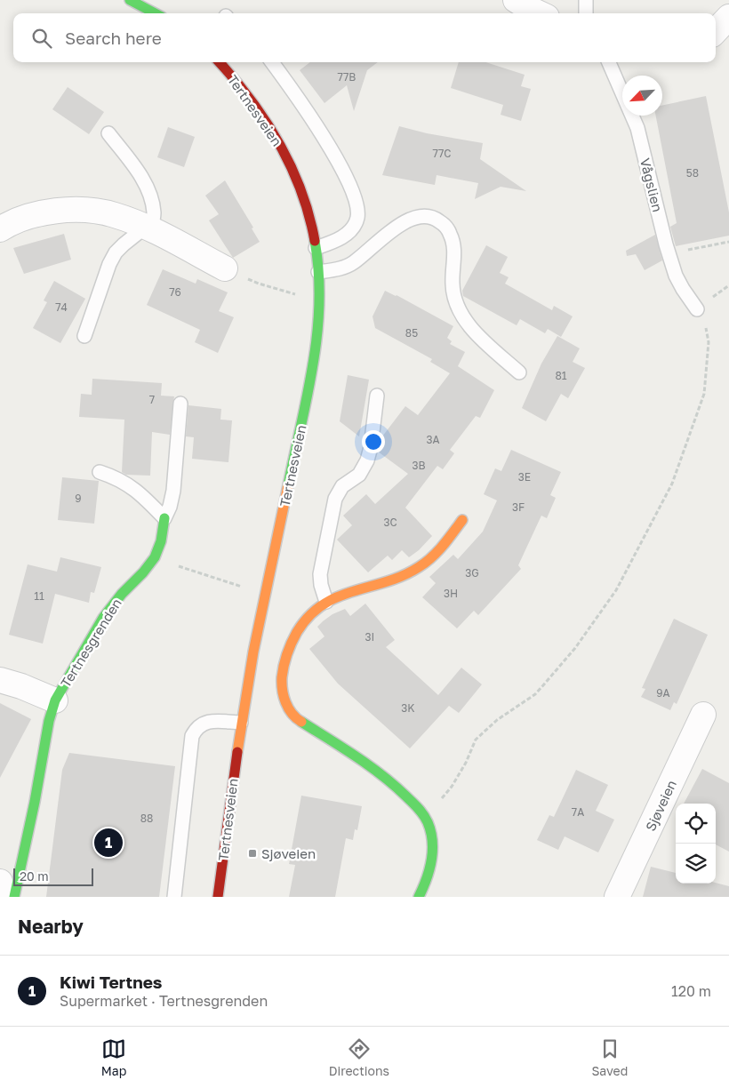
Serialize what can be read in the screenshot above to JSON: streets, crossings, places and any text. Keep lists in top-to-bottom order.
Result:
{
  "streets": {
    "street": ["Tertnesveien", "Tertnesgrenden", "Sjøveien"],
    "lane": ["Vågslien"]
  },
  "places": {
    "transit": ["Sjøveien"]
  },
  "house_numbers": [
    "77B",
    "77C",
    "58",
    "76",
    "74",
    "85",
    "81",
    "7",
    "3A",
    "3B",
    "3E",
    "9",
    "3F",
    "3C",
    "3G",
    "3H",
    "11",
    "3I",
    "9A",
    "3K",
    "7A",
    "88"
  ],
  "scale_bar": "20 m",
  "north": "bottom left",
  "page": {
    "search": "Search here",
    "pins": "1",
    "scale": "20 m",
    "heading": "Nearby",
    "list": [
      {
        "mark": "1",
        "name": "Kiwi Tertnes",
        "note": "Supermarket · Tertnesgrenden",
        "value": "120 m"
      }
    ],
    "nav": ["Map", "Directions", "Saved"]
  }
}
